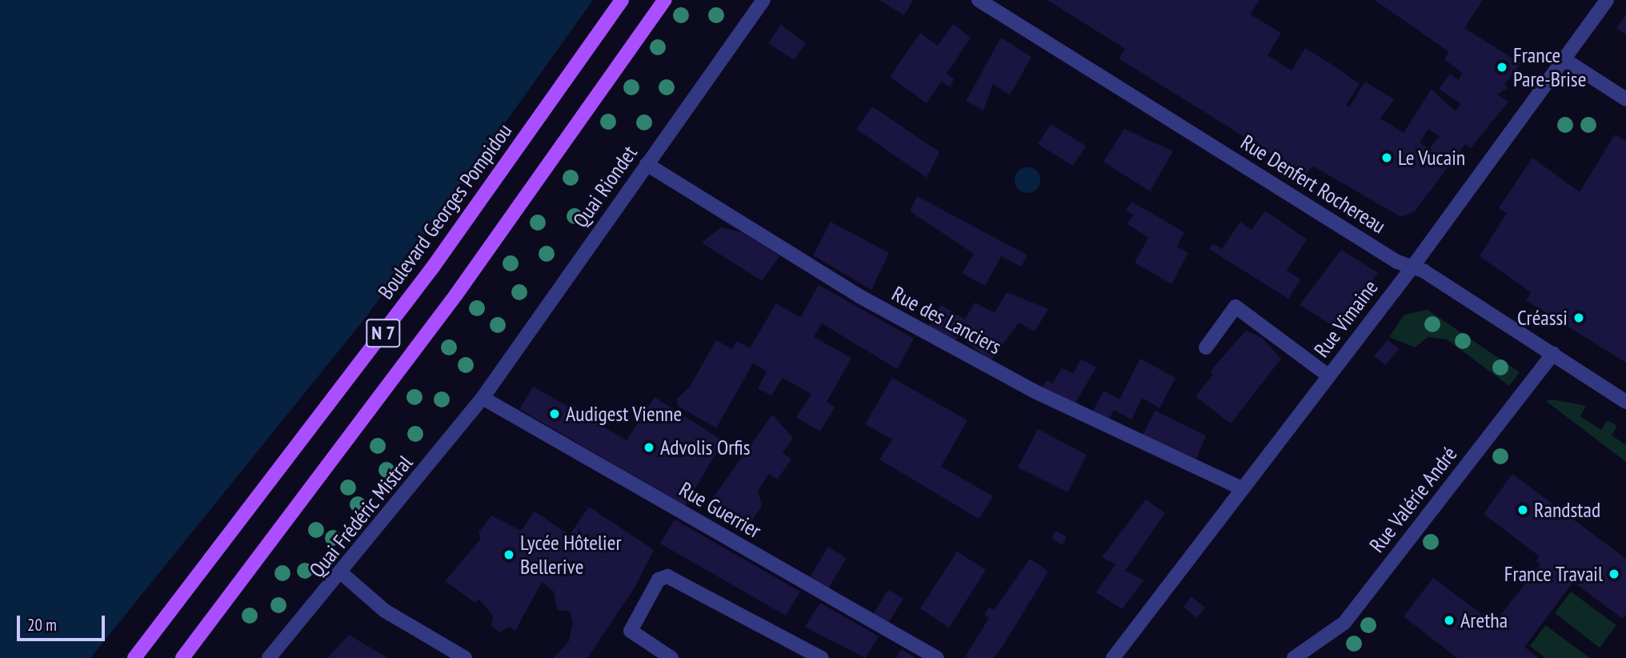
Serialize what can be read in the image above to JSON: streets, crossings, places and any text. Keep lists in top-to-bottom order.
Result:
{
  "streets": {
    "main road": ["Boulevard Georges Pompidou", "N 7"],
    "street": [
      "Rue Denfert Rochereau",
      "Quai Riondet",
      "Rue Vimaine",
      "Rue des Lanciers",
      "Rue Valérie André",
      "Rue Guerrier",
      "Quai Frédéric Mistral"
    ]
  },
  "crossings": [
    ["Rue Denfert Rochereau", "Rue Vimaine"],
    ["Rue Denfert Rochereau", "Rue Valérie André"],
    ["Quai Riondet", "Rue des Lanciers"],
    ["Quai Riondet", "Rue Guerrier"],
    ["Quai Riondet", "Quai Frédéric Mistral"],
    ["Rue Vimaine", "Rue des Lanciers"],
    ["Rue Guerrier", "Quai Frédéric Mistral"]
  ],
  "places": [
    "France Pare-Brise",
    "Le Vucain",
    "Créassi",
    "Audigest Vienne",
    "Advolis Orfis",
    "Randstad",
    "Lycée Hôtelier Bellerive",
    "France Travail",
    "Aretha"
  ],
  "scale_bar": "20 m"
}
